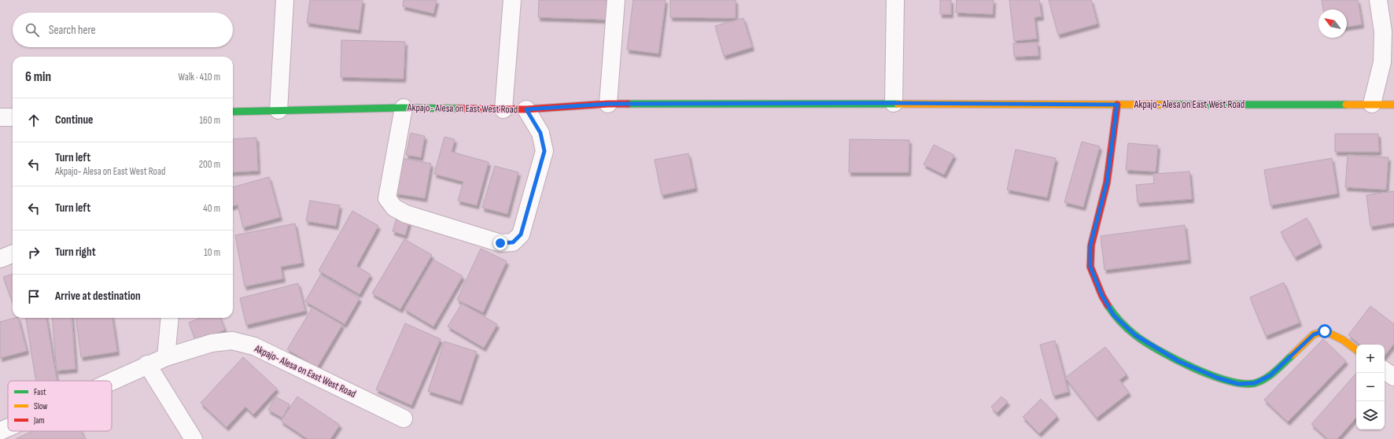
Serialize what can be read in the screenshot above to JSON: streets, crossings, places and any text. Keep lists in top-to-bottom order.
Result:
{
  "streets": {
    "street": ["Akpajo- Alesa on East West Road"]
  },
  "legend": ["Fast", "Slow", "Jam"],
  "north": "top left",
  "page": {
    "search": "Search here",
    "heading": ["6 min", "Walk · 410 m"],
    "list": [
      ["Continue", "160 m"],
      ["Turn left", "Akpajo- Alesa on East West Road", "200 m"],
      ["Turn left", "40 m"],
      ["Turn right", "10 m"],
      "Arrive at destination"
    ],
    "map_buttons": ["+", "−"]
  }
}
